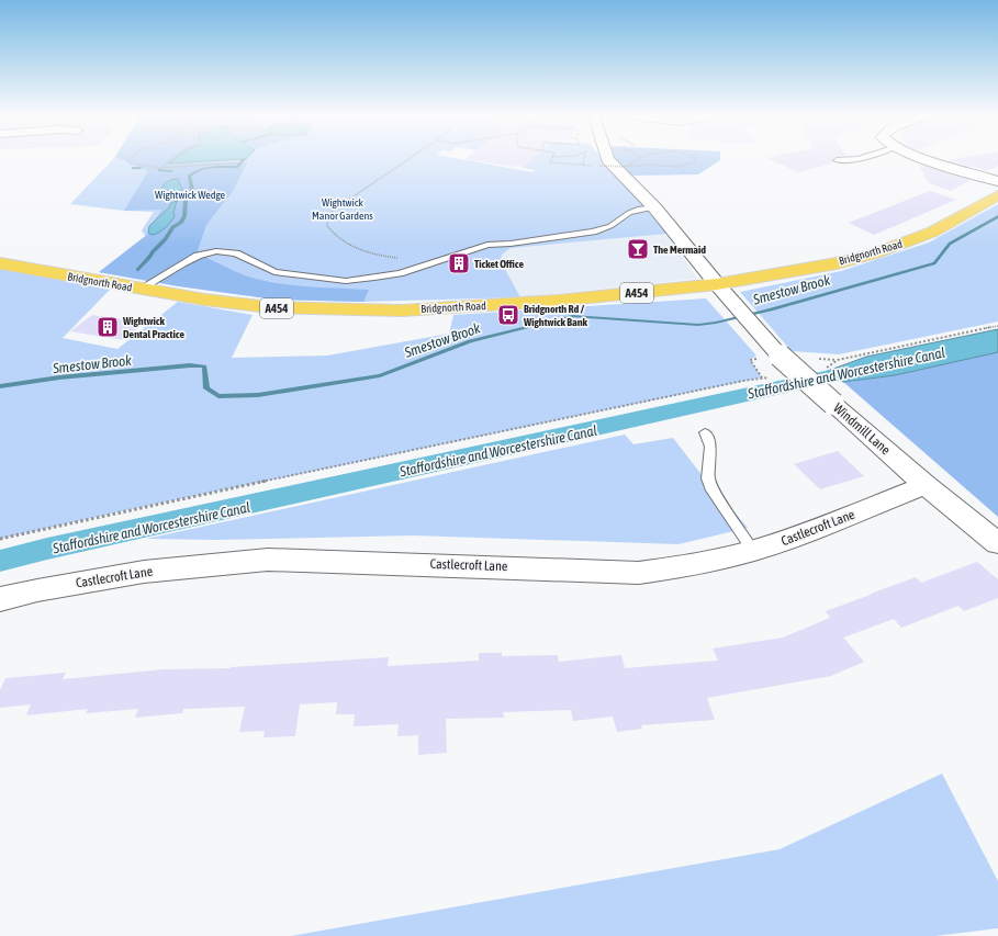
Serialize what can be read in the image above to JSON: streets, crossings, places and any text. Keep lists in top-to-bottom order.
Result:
{
  "streets": {
    "highway": ["Bridgnorth Road", "A454"],
    "street": ["Windmill Lane", "Castlecroft Lane"]
  },
  "crossings": [
    ["Bridgnorth Road", "Windmill Lane"],
    ["Windmill Lane", "Castlecroft Lane"]
  ],
  "water": ["Smestow Brook", "Staffordshire and Worcestershire Canal"],
  "parks": ["Wightwick Wedge", "Wightwick Manor Gardens"],
  "places": {
    "bar": ["The Mermaid"],
    "building": ["Ticket Office", "Wightwick Dental Practice"],
    "bus stop": ["Bridgnorth Rd / Wightwick Bank"]
  }
}
